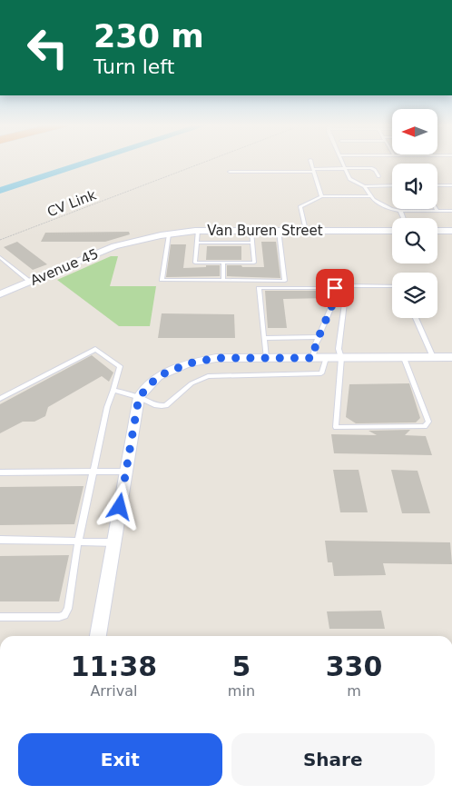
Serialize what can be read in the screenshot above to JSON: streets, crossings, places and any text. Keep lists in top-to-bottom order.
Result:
{
  "streets": {
    "street": ["Van Buren Street", "Avenue 45"],
    "path": ["CV Link"]
  },
  "crossings": [
    ["Van Buren Street", "Avenue 45"]
  ],
  "north": "left",
  "page": {
    "turn": ["230 m", "Turn left"],
    "eta": [
      "11:38",
      "Arrival",
      "5",
      "min",
      "330",
      "m"
    ],
    "buttons": ["Exit", "Share"]
  }
}
